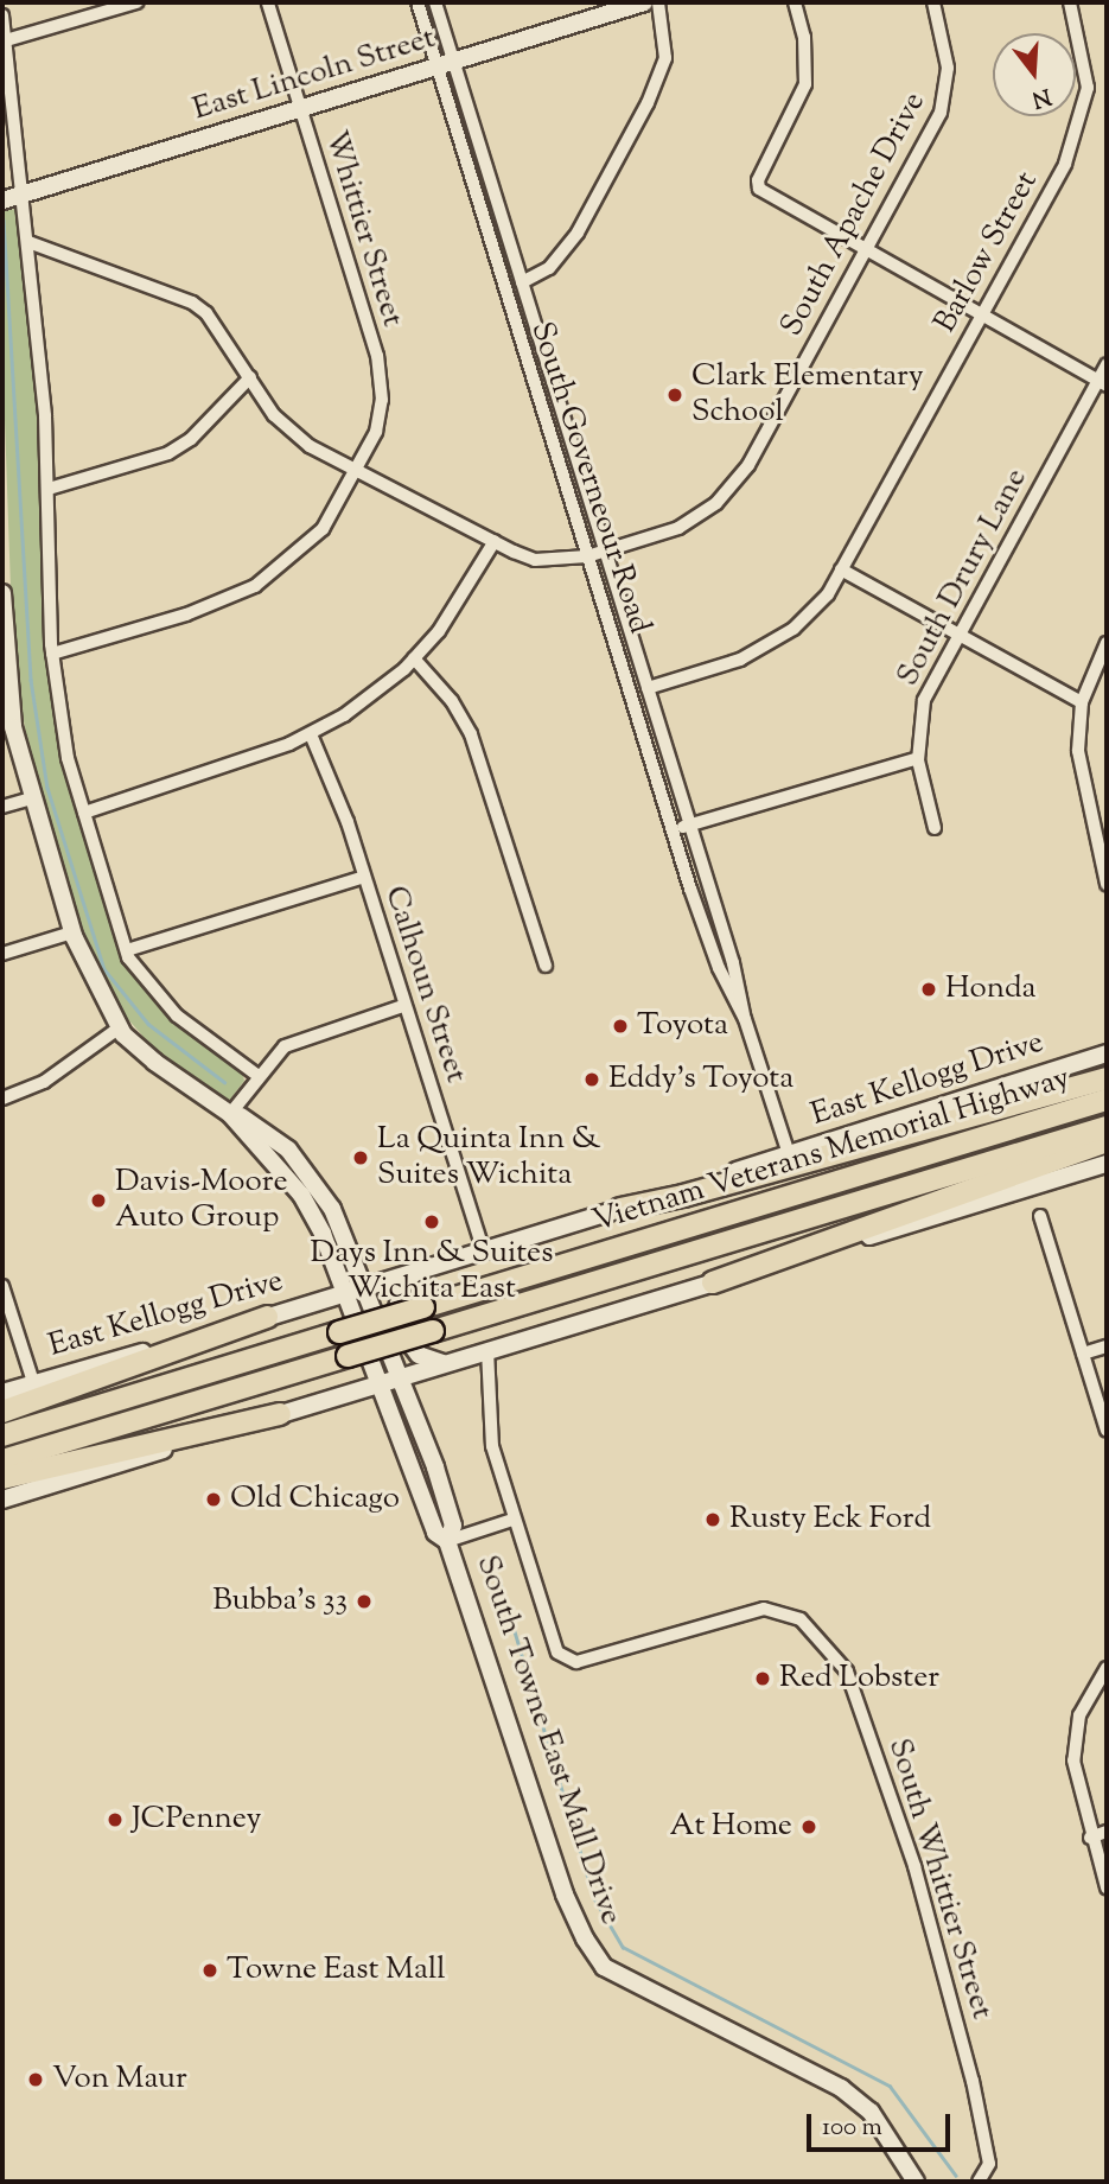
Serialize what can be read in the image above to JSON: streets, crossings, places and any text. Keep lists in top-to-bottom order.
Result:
{
  "streets": {
    "highway": ["Vietnam Veterans Memorial Highway"],
    "street": [
      "East Lincoln Street",
      "South Apache Drive",
      "Whittier Street",
      "Barlow Street",
      "South Governeour Road",
      "South Drury Lane",
      "Calhoun Street",
      "East Kellogg Drive",
      "South Towne East Mall Drive",
      "South Whittier Street"
    ]
  },
  "crossings": [
    ["East Lincoln Street", "Whittier Street"],
    ["East Lincoln Street", "South Governeour Road"],
    ["South Apache Drive", "Whittier Street"],
    ["South Apache Drive", "South Governeour Road"],
    ["Barlow Street", "South Governeour Road"],
    ["South Governeour Road", "East Kellogg Drive"],
    ["Calhoun Street", "East Kellogg Drive"]
  ],
  "places": [
    "Clark Elementary School",
    "Honda",
    "Toyota",
    "Eddy's Toyota",
    "La Quinta Inn & Suites Wichita",
    "Davis-Moore Auto Group",
    "Days Inn & Suites Wichita East",
    "Old Chicago",
    "Rusty Eck Ford",
    "Bubba's 33",
    "Red Lobster",
    "JCPenney",
    "At Home",
    "Towne East Mall",
    "Von Maur"
  ],
  "scale_bar": "100 m",
  "north": "bottom"
}
